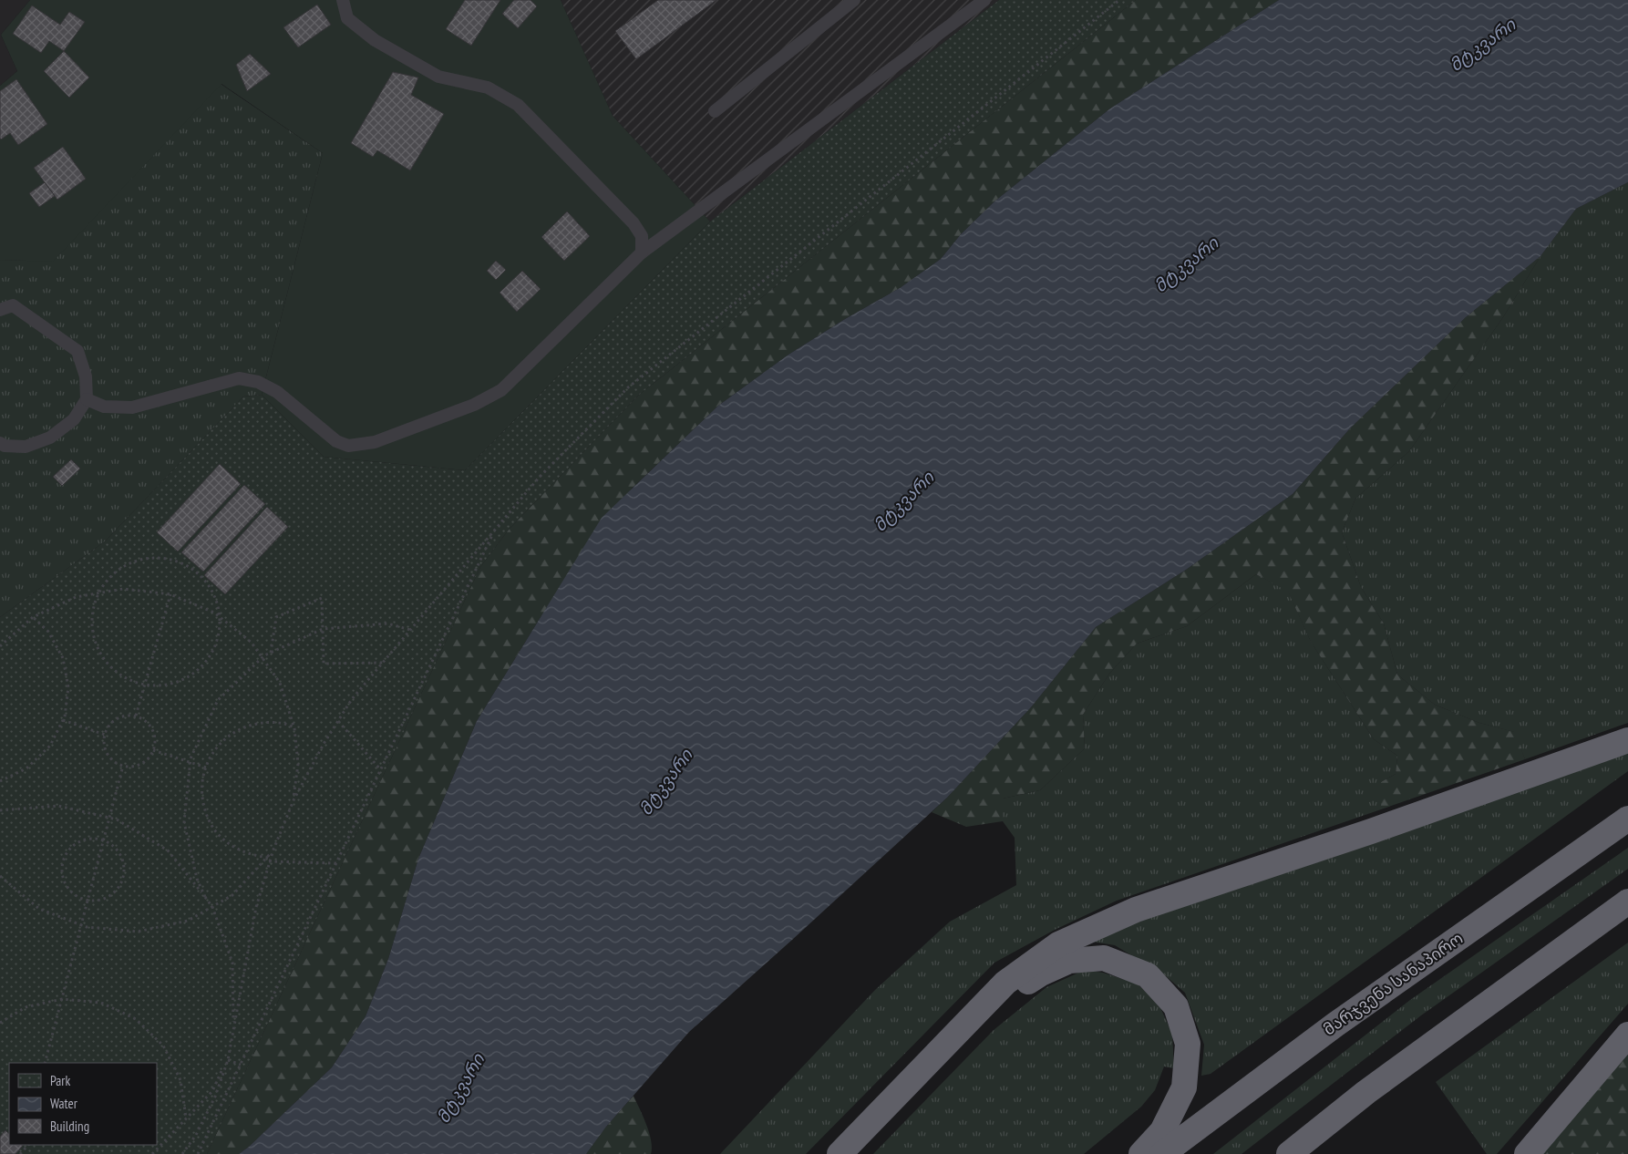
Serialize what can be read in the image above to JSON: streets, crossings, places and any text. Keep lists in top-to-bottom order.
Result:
{
  "streets": {
    "highway": ["მარჯვენა სანაპირო"]
  },
  "water": ["მტკვარი"],
  "legend": ["Park", "Water", "Building"]
}
